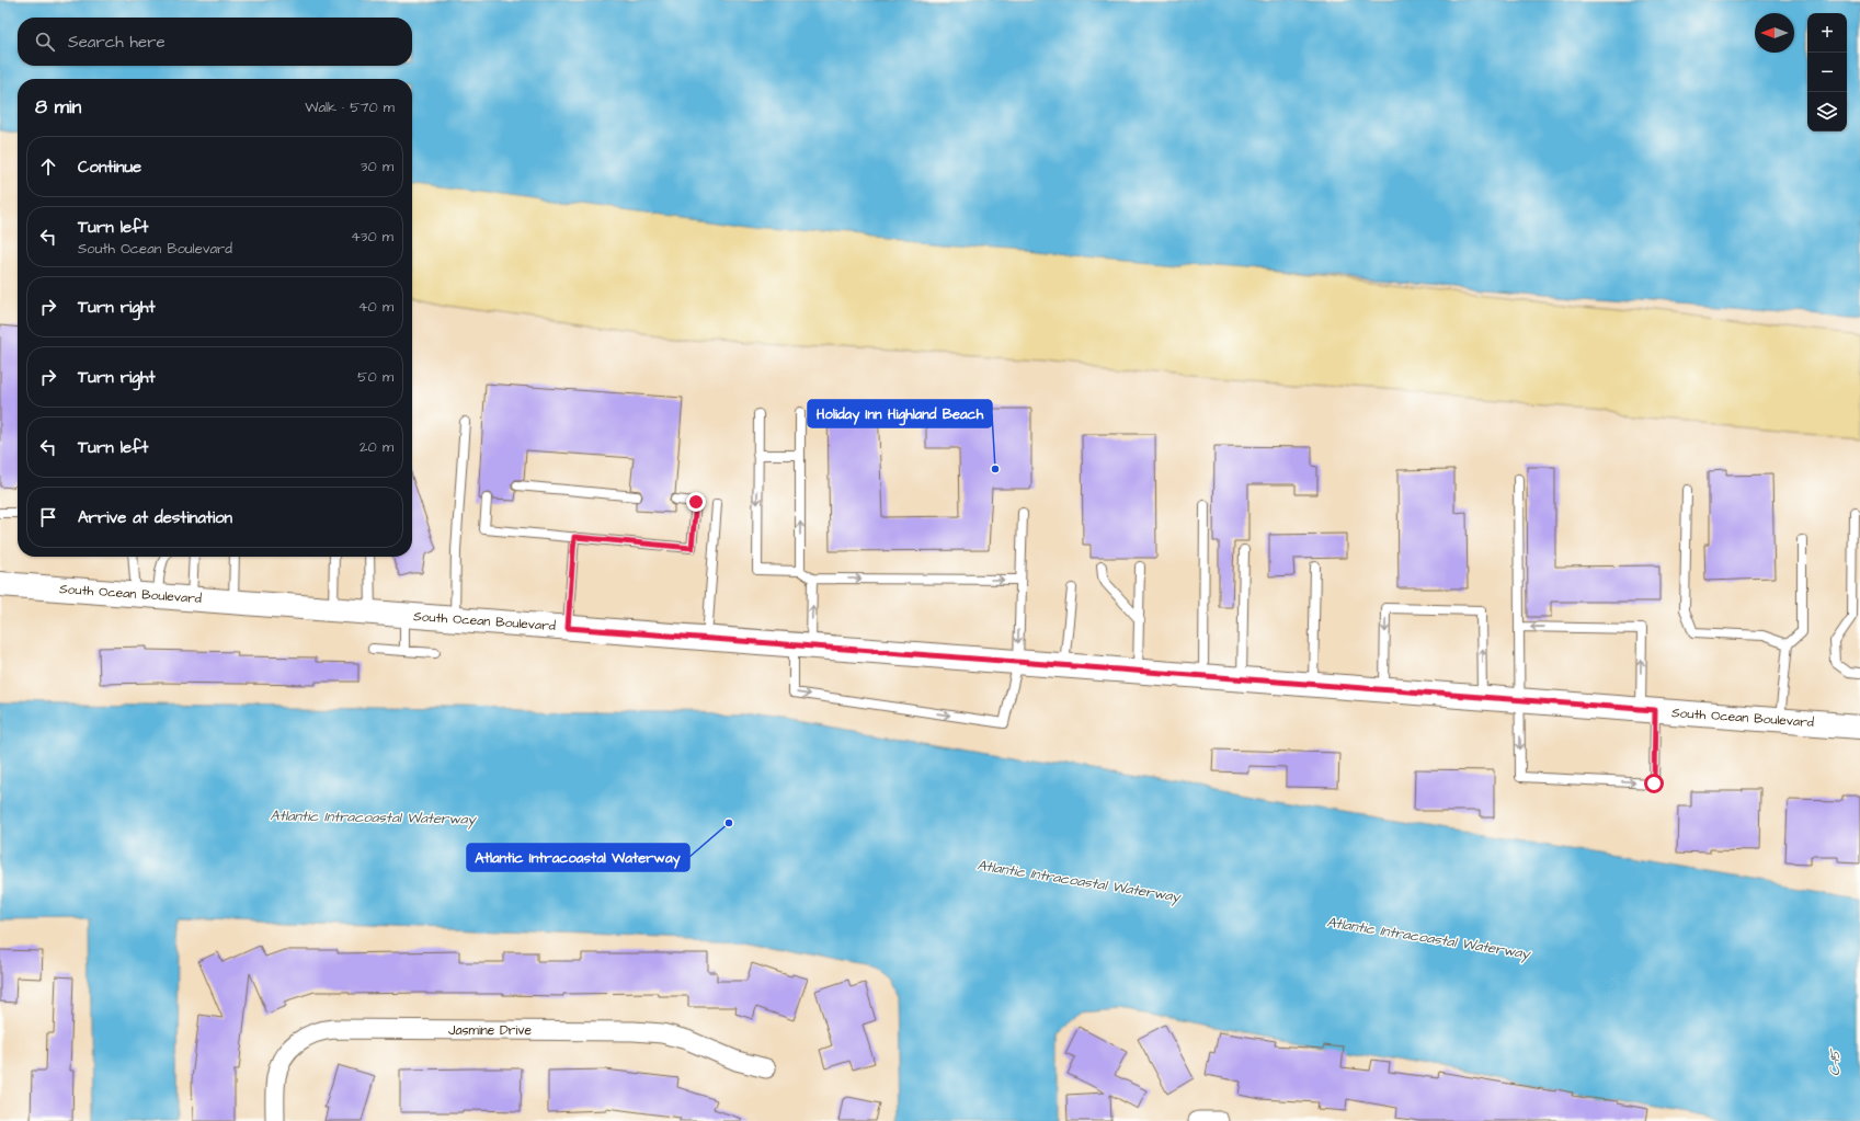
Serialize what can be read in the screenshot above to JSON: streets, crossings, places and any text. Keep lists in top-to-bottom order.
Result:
{
  "streets": {
    "main road": ["South Ocean Boulevard"],
    "street": ["Jasmine Drive"]
  },
  "water": ["Atlantic Intracoastal Waterway", "C-15"],
  "places": ["Holiday Inn Highland Beach", "Atlantic Intracoastal Waterway"],
  "north": "left",
  "page": {
    "map_buttons": ["+", "−"],
    "search": "Search here",
    "heading": ["8 min", "Walk · 570 m"],
    "list": [
      ["Continue", "30 m"],
      ["Turn left", "South Ocean Boulevard", "430 m"],
      ["Turn right", "40 m"],
      ["Turn right", "50 m"],
      ["Turn left", "20 m"],
      "Arrive at destination"
    ]
  }
}
